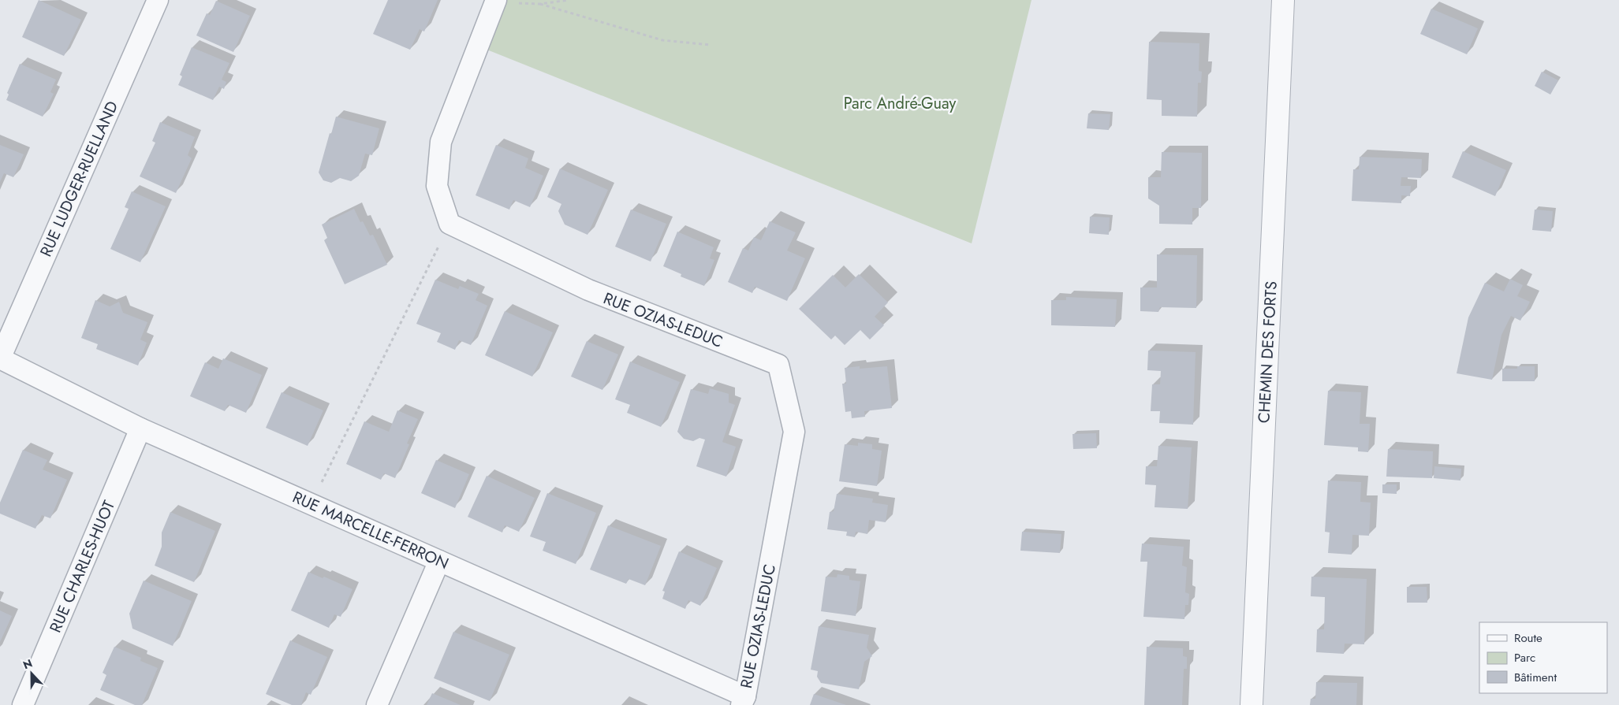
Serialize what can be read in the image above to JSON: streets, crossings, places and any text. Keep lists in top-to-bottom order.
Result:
{
  "streets": {
    "street": [
      "RUE LUDGER-RUELLAND",
      "RUE OZIAS-LEDUC",
      "CHEMIN DES FORTS",
      "RUE MARCELLE-FERRON",
      "RUE CHARLES-HUOT"
    ]
  },
  "crossings": [
    ["RUE LUDGER-RUELLAND", "RUE MARCELLE-FERRON"],
    ["RUE OZIAS-LEDUC", "RUE MARCELLE-FERRON"],
    ["RUE MARCELLE-FERRON", "RUE CHARLES-HUOT"]
  ],
  "parks": ["Parc André-Guay"],
  "legend": ["Route", "Parc", "Bâtiment"],
  "north": "top"
}
